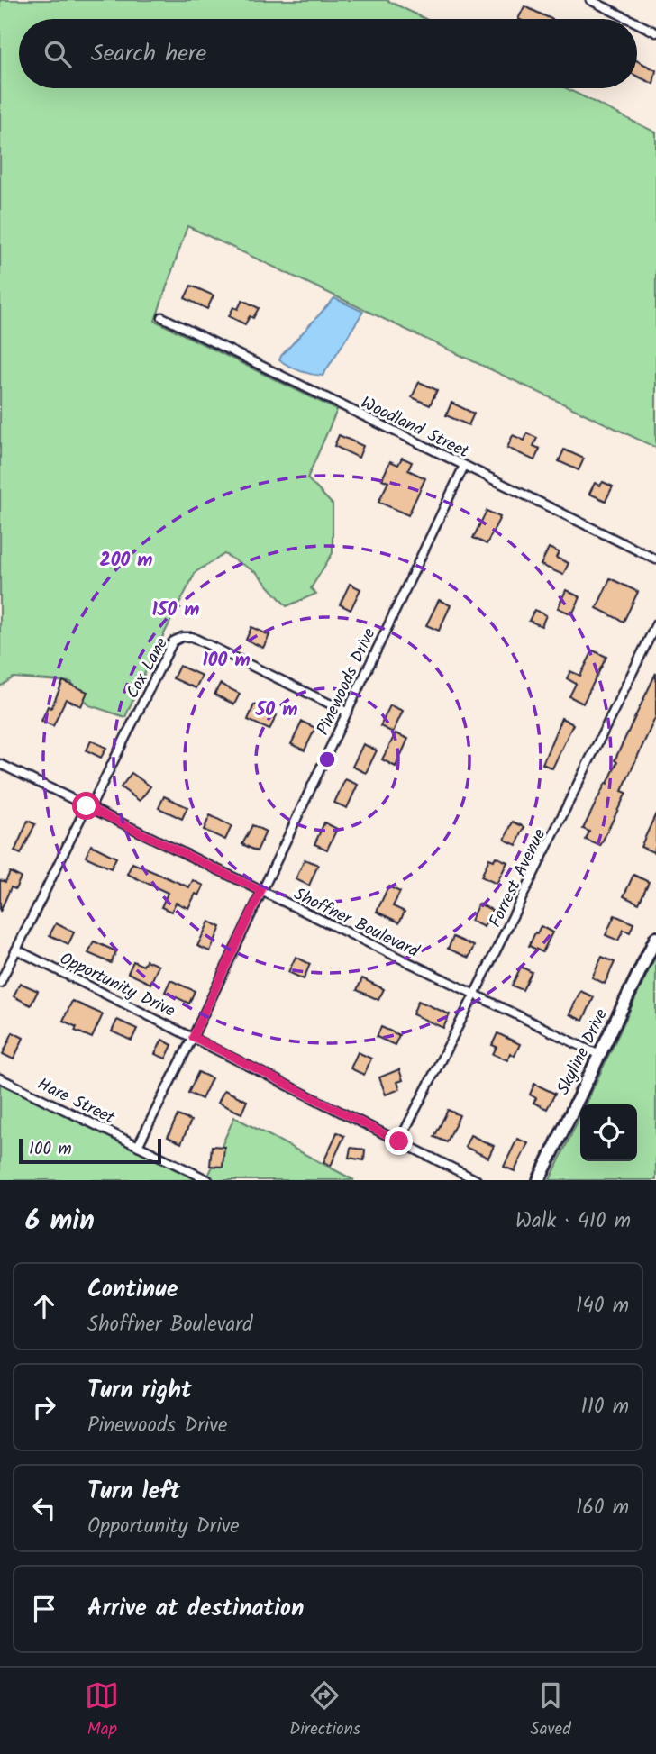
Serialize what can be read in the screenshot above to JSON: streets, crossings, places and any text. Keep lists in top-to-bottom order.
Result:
{
  "streets": {
    "street": [
      "Woodland Street",
      "Cox Lane",
      "Pinewoods Drive",
      "Forrest Avenue",
      "Shoffner Boulevard",
      "Opportunity Drive",
      "Skyline Drive",
      "Hare Street"
    ]
  },
  "crossings": [
    ["Woodland Street", "Pinewoods Drive"],
    ["Cox Lane", "Pinewoods Drive"],
    ["Cox Lane", "Shoffner Boulevard"],
    ["Pinewoods Drive", "Shoffner Boulevard"],
    ["Pinewoods Drive", "Opportunity Drive"],
    ["Pinewoods Drive", "Hare Street"],
    ["Forrest Avenue", "Shoffner Boulevard"],
    ["Forrest Avenue", "Opportunity Drive"],
    ["Shoffner Boulevard", "Skyline Drive"]
  ],
  "scale_bar": "100 m",
  "page": {
    "search": "Search here",
    "scale": "100 m",
    "heading": ["6 min", "Walk · 410 m"],
    "list": [
      ["Continue", "Shoffner Boulevard", "140 m"],
      ["Turn right", "Pinewoods Drive", "110 m"],
      ["Turn left", "Opportunity Drive", "160 m"],
      "Arrive at destination"
    ],
    "nav": ["Map", "Directions", "Saved"]
  },
  "rings": [
    "200 m",
    "150 m",
    "100 m",
    "50 m"
  ]
}
